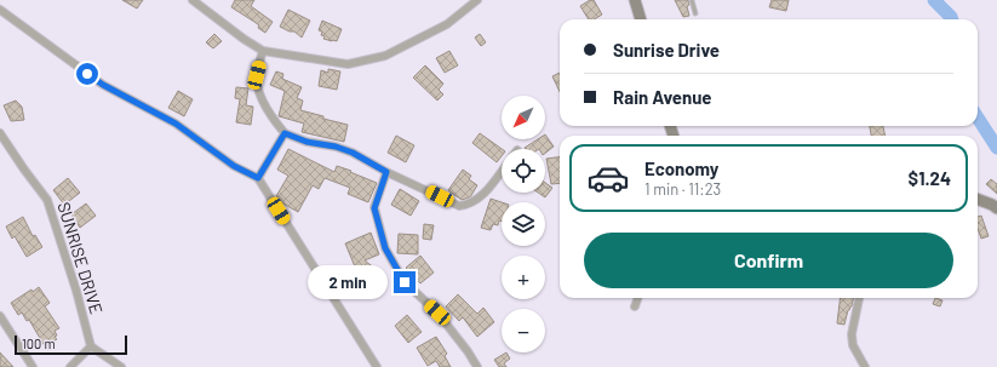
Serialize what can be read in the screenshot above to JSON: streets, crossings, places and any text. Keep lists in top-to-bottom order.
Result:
{
  "streets": {
    "street": ["SUNRISE DRIVE"]
  },
  "scale_bar": "100 m",
  "north": "bottom left",
  "page": {
    "banner": ["Sunrise Drive", "Rain Avenue"],
    "map_buttons": ["+", "−"],
    "list": [
      {
        "name": "Economy",
        "note": "1 min · 11:23",
        "value": "$1.24"
      }
    ],
    "buttons": "Confirm",
    "bubble": "2 min",
    "scale": "100 m"
  }
}
